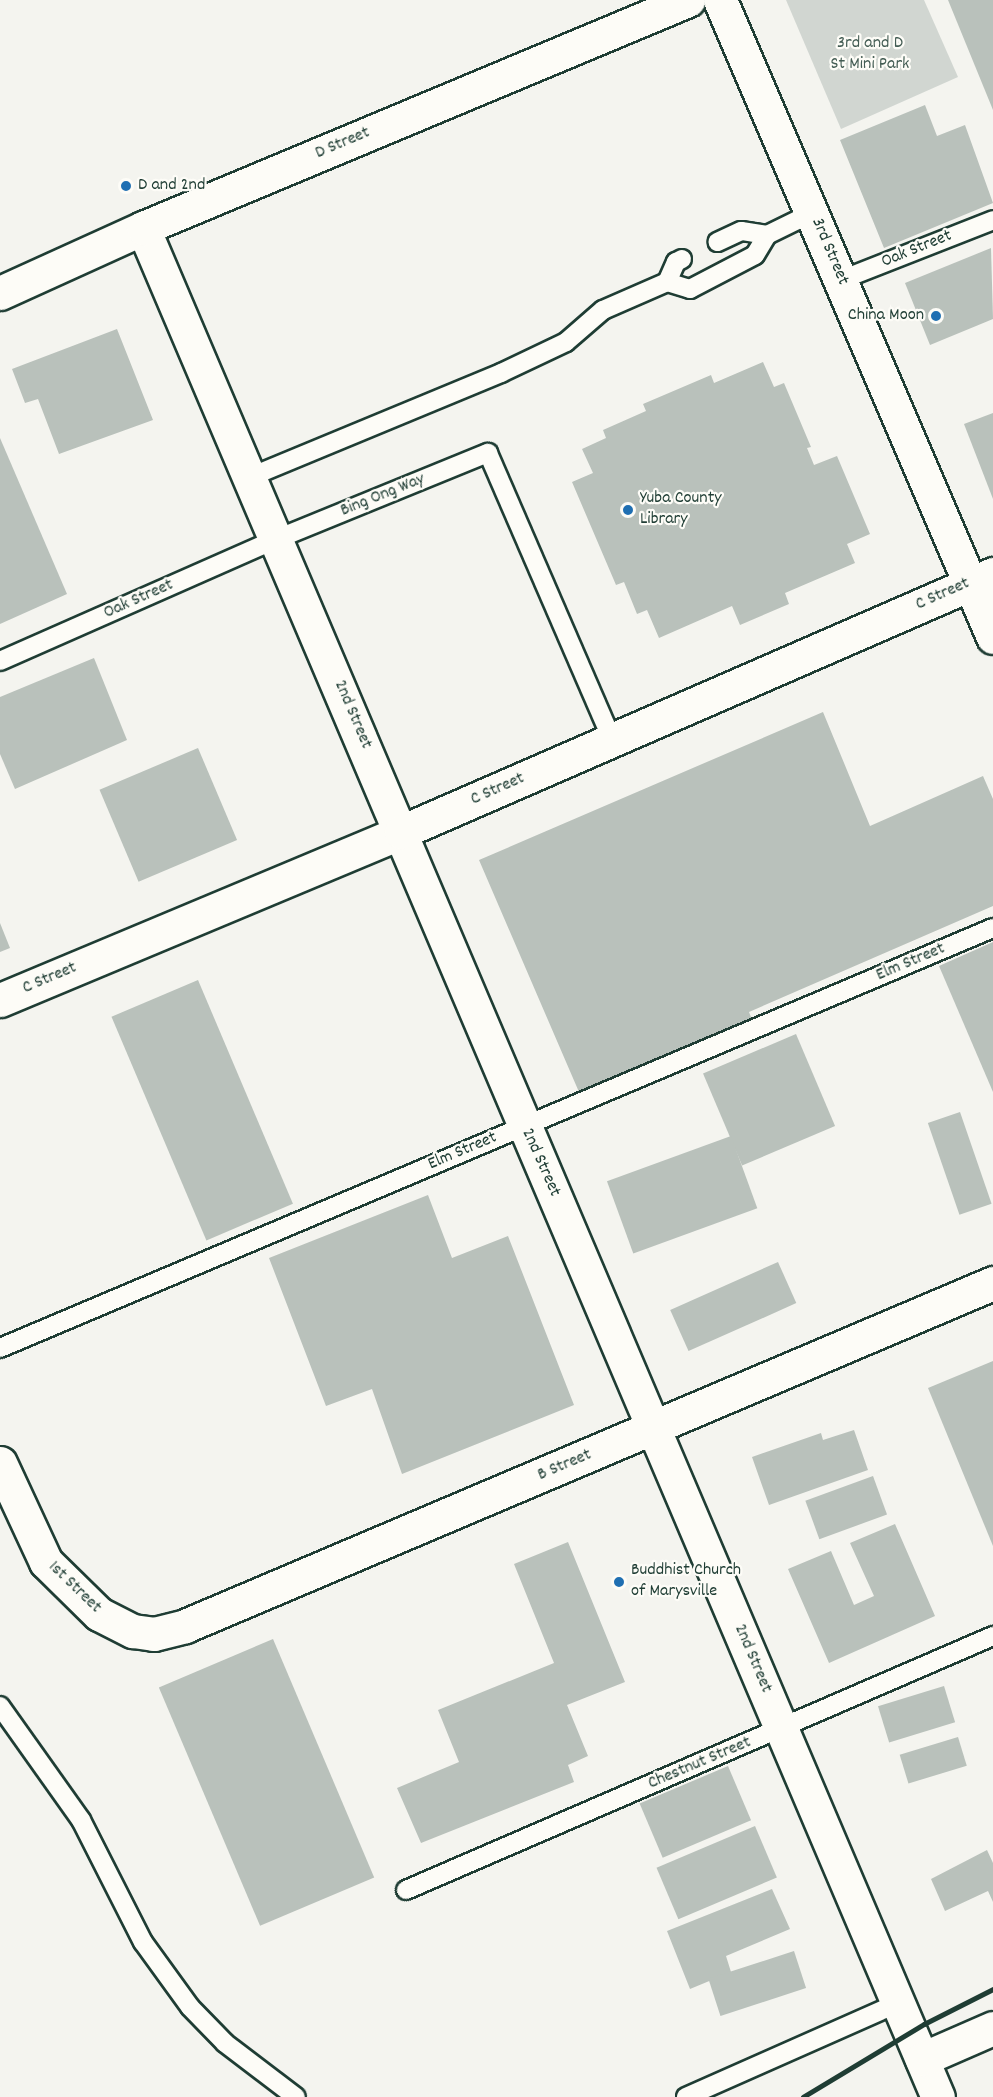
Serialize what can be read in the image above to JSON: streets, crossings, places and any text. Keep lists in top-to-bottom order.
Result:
{
  "streets": {
    "street": [
      "D Street",
      "3rd Street",
      "C Street",
      "2nd Street",
      "B Street",
      "1st Street"
    ],
    "lane": [
      "Oak Street",
      "Bing Ong Way",
      "Elm Street",
      "Chestnut Street"
    ]
  },
  "crossings": [
    ["D Street", "2nd Street"],
    ["Oak Street", "3rd Street"],
    ["Oak Street", "Bing Ong Way"],
    ["Oak Street", "2nd Street"],
    ["3rd Street", "C Street"],
    ["Bing Ong Way", "C Street"],
    ["Bing Ong Way", "2nd Street"],
    ["C Street", "2nd Street"],
    ["2nd Street", "Elm Street"],
    ["2nd Street", "B Street"],
    ["2nd Street", "Chestnut Street"],
    ["B Street", "1st Street"]
  ],
  "parks": ["3rd and D St Mini Park"],
  "places": [
    "D and 2nd",
    "China Moon",
    "Yuba County Library",
    "Buddhist Church of Marysville"
  ]
}
